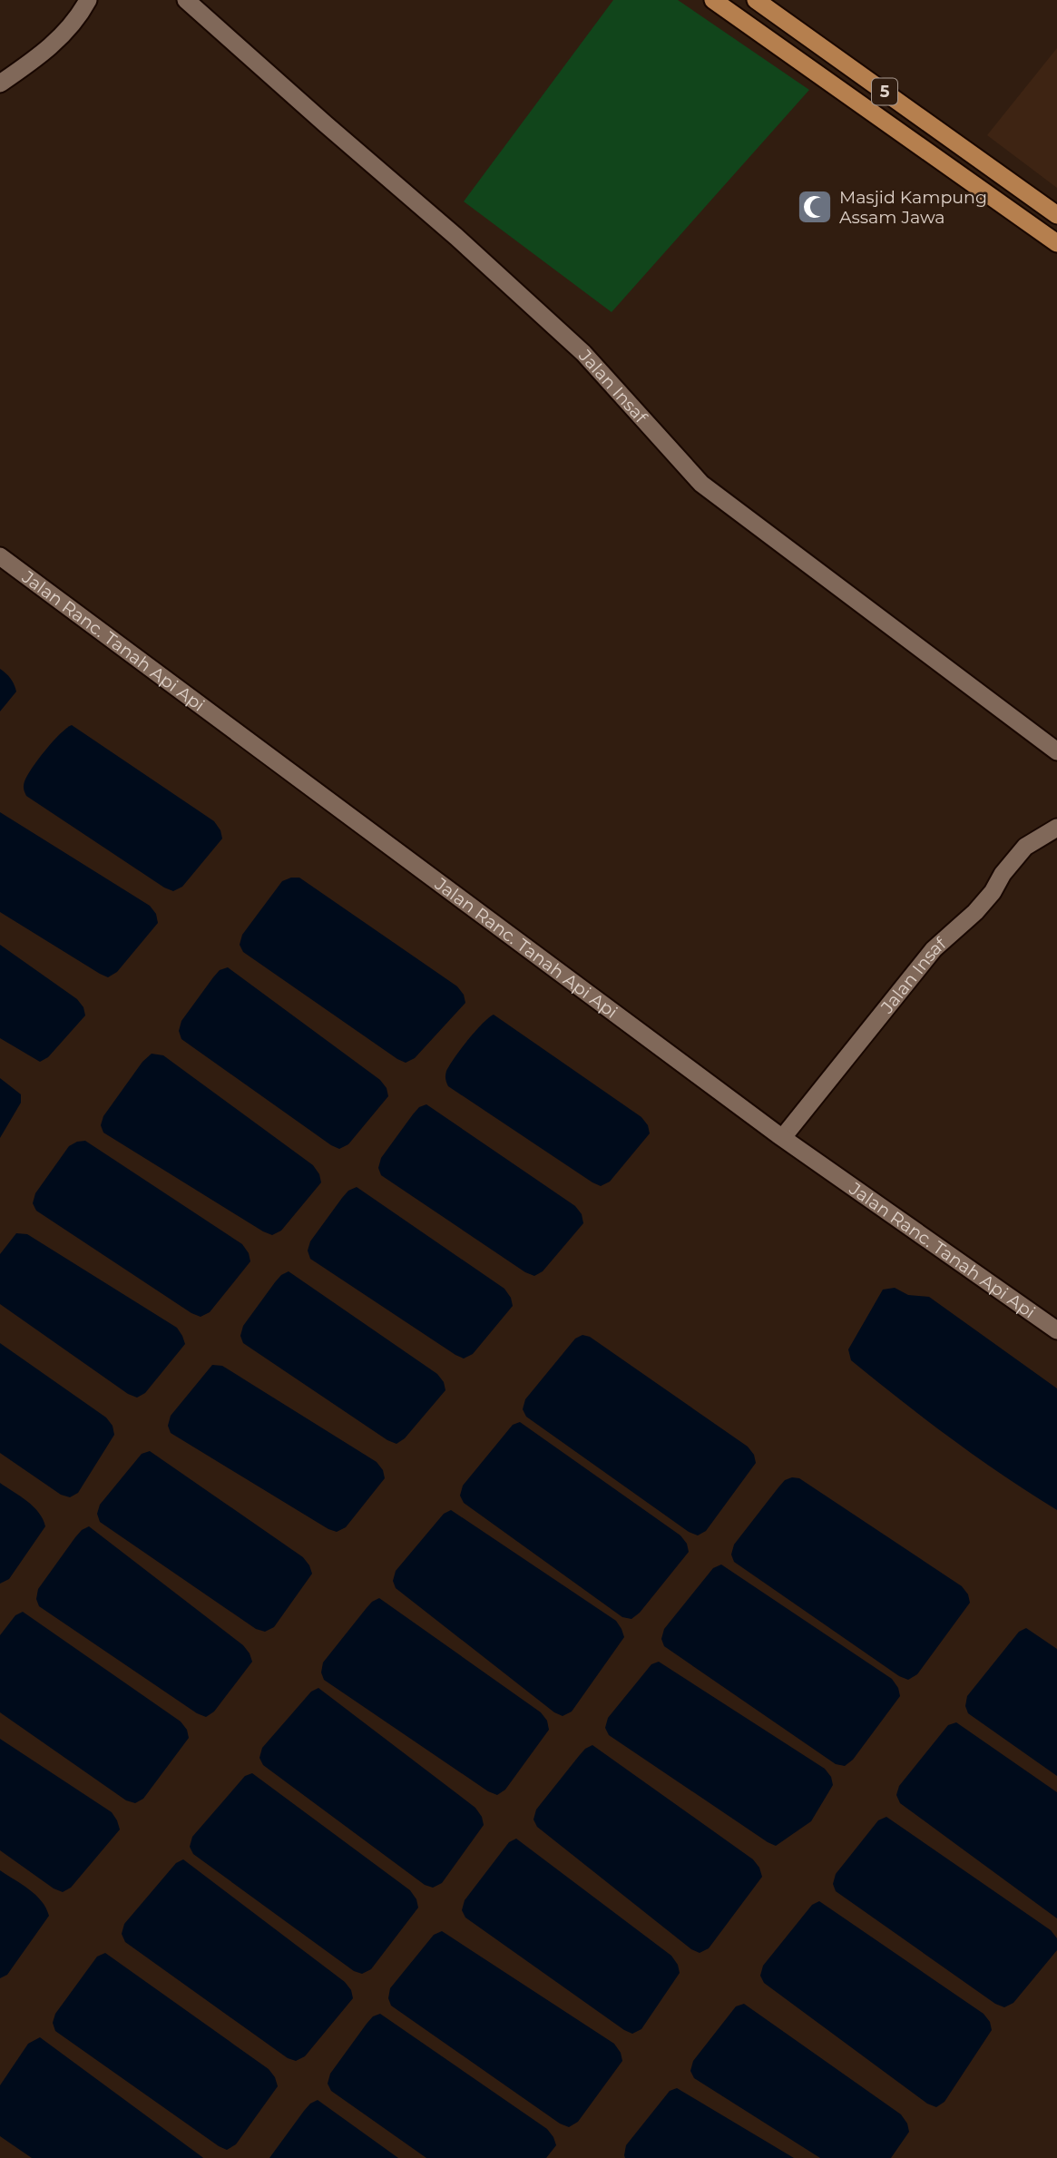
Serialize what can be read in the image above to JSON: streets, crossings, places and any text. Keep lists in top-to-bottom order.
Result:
{
  "streets": {
    "highway": ["5"],
    "street": ["Jalan Insaf", "Jalan Ranc. Tanah Api Api"]
  },
  "crossings": [
    ["Jalan Insaf", "Jalan Ranc. Tanah Api Api"]
  ],
  "places": {
    "mosque": ["Masjid Kampung Assam Jawa"]
  }
}
